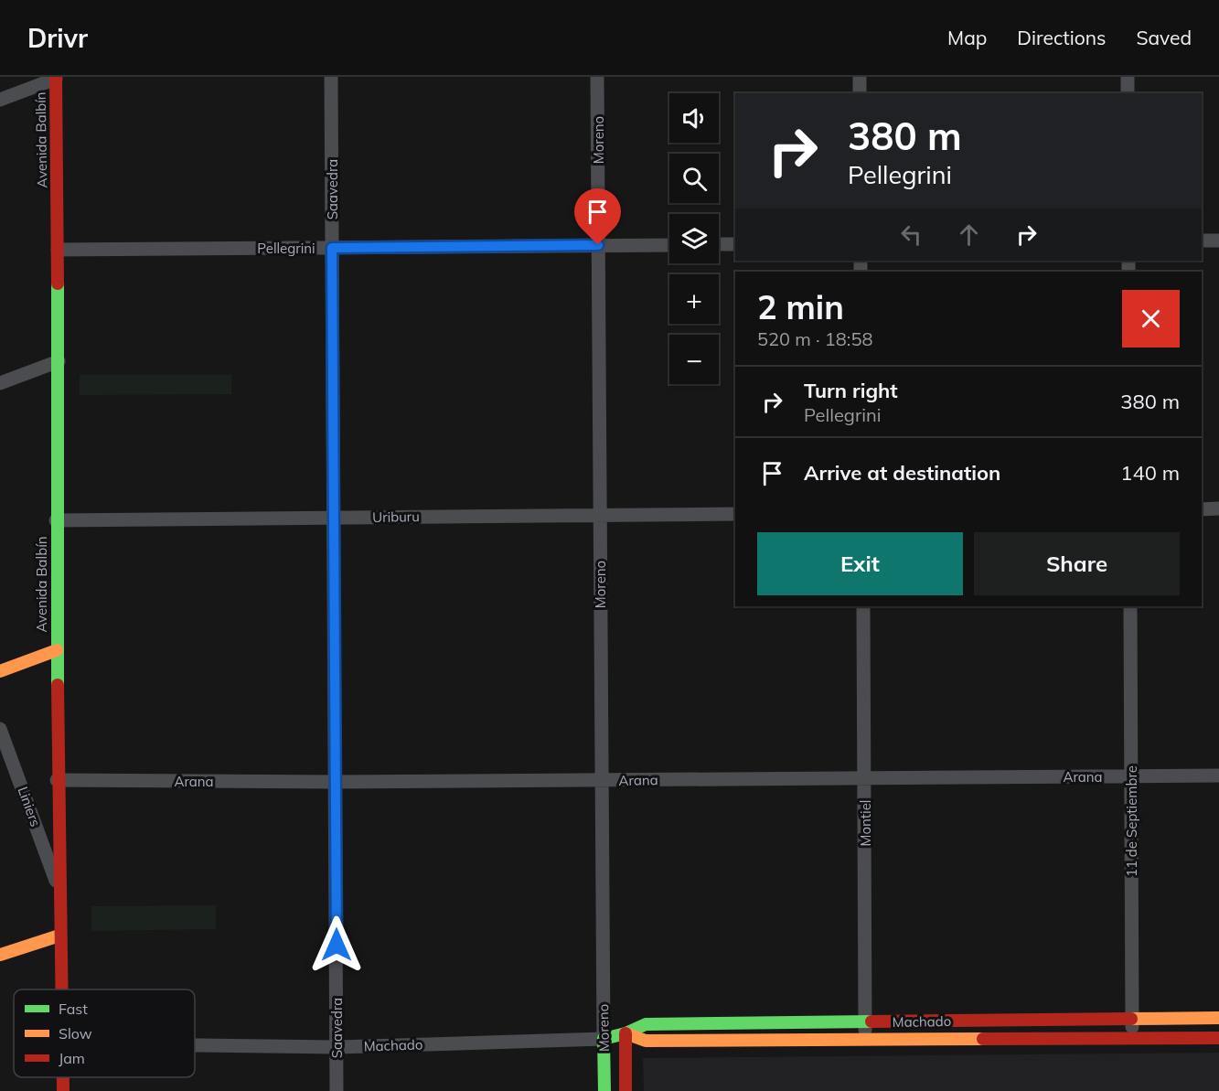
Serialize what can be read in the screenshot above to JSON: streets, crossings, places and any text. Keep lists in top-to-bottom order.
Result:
{
  "streets": {
    "street": [
      "Avenida Balbín",
      "Moreno",
      "Saavedra",
      "Pellegrini",
      "Uriburu",
      "Arana",
      "Liniers",
      "11 de Septiembre",
      "Montiel",
      "Machado"
    ]
  },
  "crossings": [
    ["Avenida Balbín", "Pellegrini"],
    ["Avenida Balbín", "Uriburu"],
    ["Avenida Balbín", "Arana"],
    ["Avenida Balbín", "Liniers"],
    ["Moreno", "Pellegrini"],
    ["Moreno", "Uriburu"],
    ["Moreno", "Arana"],
    ["Moreno", "Machado"],
    ["Saavedra", "Pellegrini"],
    ["Saavedra", "Uriburu"],
    ["Saavedra", "Arana"],
    ["Saavedra", "Machado"],
    ["Arana", "11 de Septiembre"],
    ["Arana", "Montiel"],
    ["11 de Septiembre", "Machado"],
    ["Montiel", "Machado"]
  ],
  "legend": ["Fast", "Slow", "Jam"],
  "page": {
    "header": "Drivr",
    "nav": ["Map", "Directions", "Saved"],
    "map_buttons": ["+", "−"],
    "turn": ["380 m", "Pellegrini"],
    "heading": ["2 min", "520 m · 18:58"],
    "list": [
      {
        "name": "Turn right",
        "note": "Pellegrini",
        "value": "380 m"
      },
      {
        "name": "Arrive at destination",
        "value": "140 m"
      }
    ],
    "buttons": ["Exit", "Share"]
  }
}
